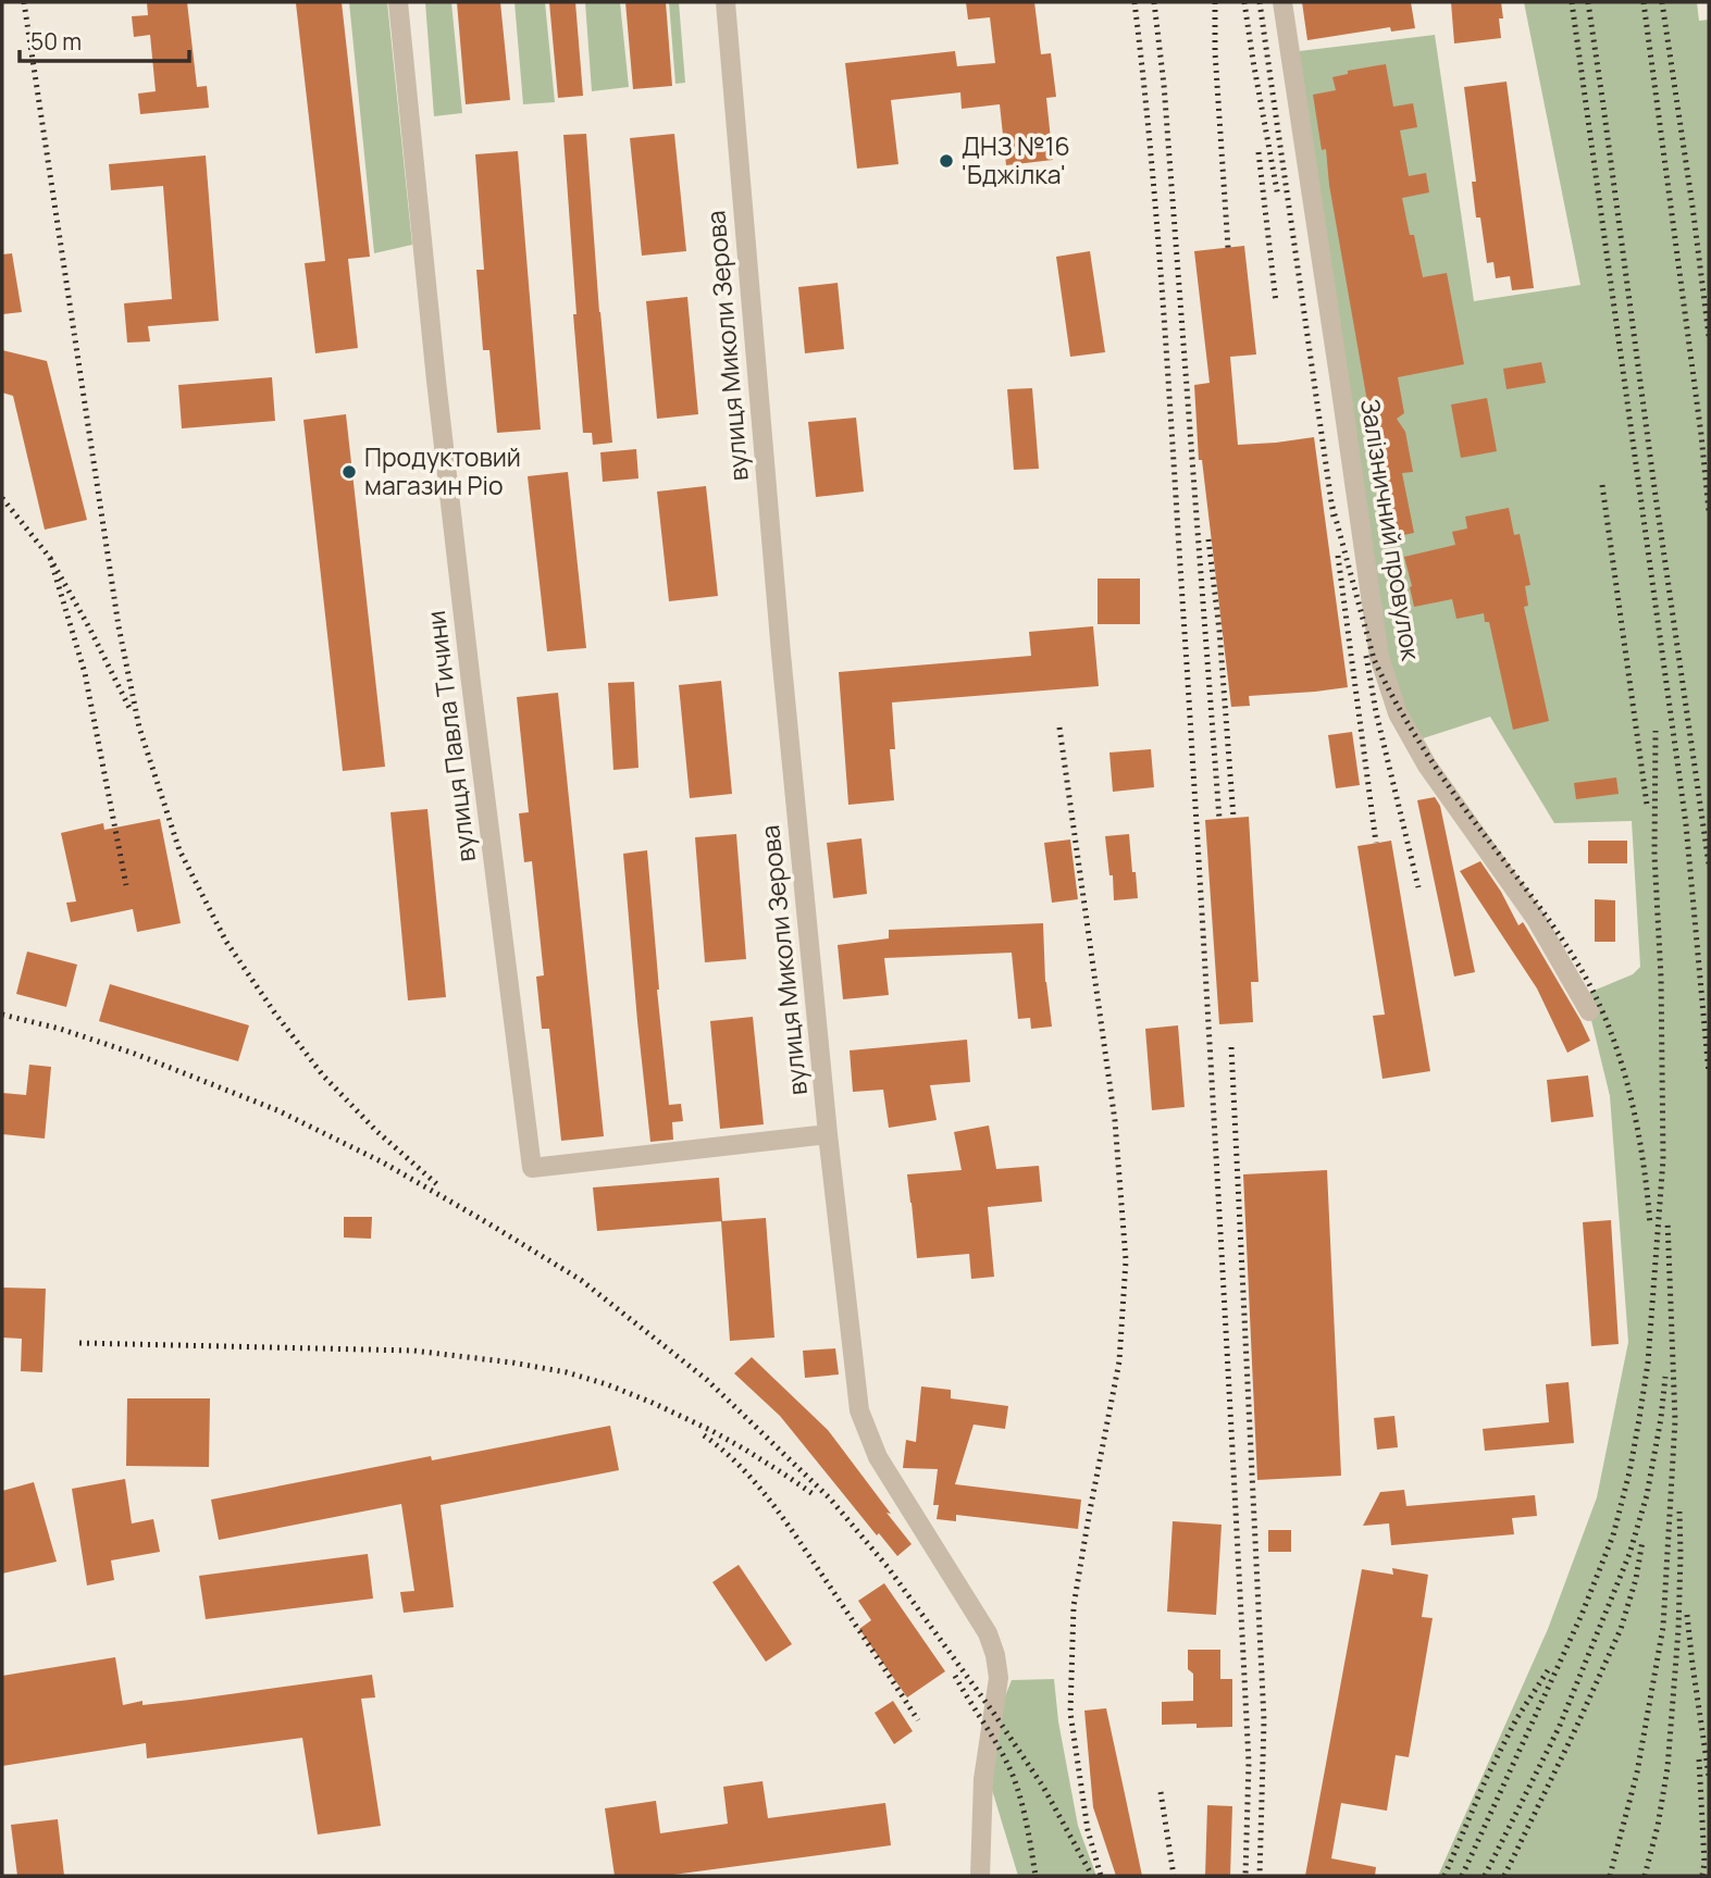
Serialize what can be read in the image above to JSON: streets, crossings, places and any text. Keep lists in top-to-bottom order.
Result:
{
  "streets": {
    "street": ["вулиця Миколи Зерова", "Залізничний провулок", "вулиця Павла Тичини"]
  },
  "crossings": [
    ["вулиця Миколи Зерова", "вулиця Павла Тичини"]
  ],
  "places": ["ДНЗ №16 'Бджілка'", "Продуктовий магазин Ріо"],
  "scale_bar": "50 m"
}
